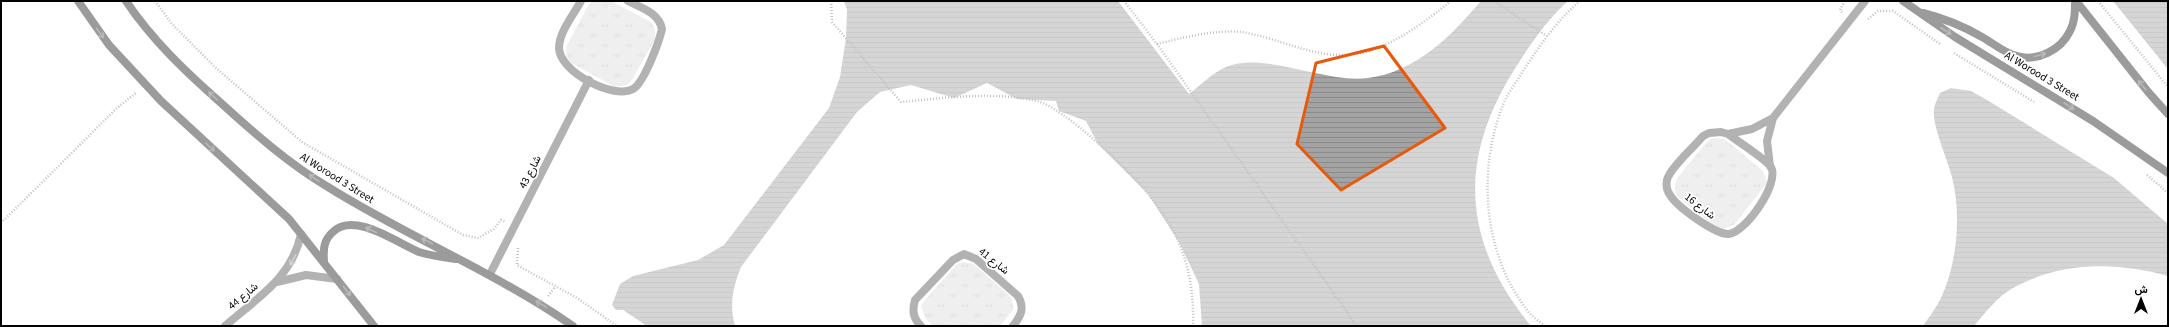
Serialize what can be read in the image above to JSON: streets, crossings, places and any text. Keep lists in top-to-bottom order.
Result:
{
  "streets": {
    "street": [
      "Al Worood 3 Street",
      "شارع 43",
      "شارع 16",
      "شارع 41",
      "شارع 44"
    ]
  },
  "crossings": [
    ["Al Worood 3 Street", "شارع 43"]
  ],
  "north": "top"
}
